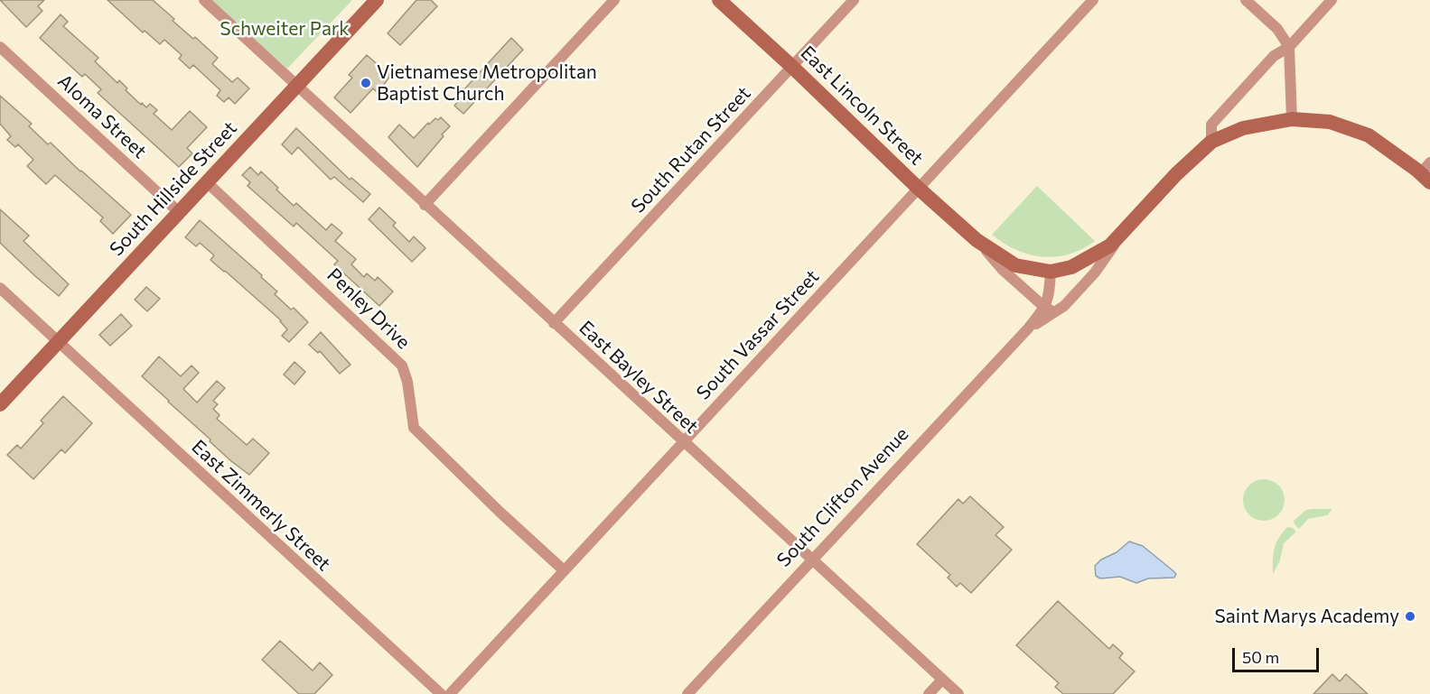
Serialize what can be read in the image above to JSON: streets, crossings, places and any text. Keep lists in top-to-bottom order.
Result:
{
  "streets": {
    "street": [
      "East Lincoln Street",
      "Aloma Street",
      "South Rutan Street",
      "South Hillside Street",
      "Penley Drive",
      "South Vassar Street",
      "East Bayley Street",
      "South Clifton Avenue",
      "East Zimmerly Street"
    ]
  },
  "crossings": [
    ["East Lincoln Street", "South Rutan Street"],
    ["East Lincoln Street", "South Vassar Street"],
    ["East Lincoln Street", "South Clifton Avenue"],
    ["Aloma Street", "South Hillside Street"],
    ["South Rutan Street", "East Bayley Street"],
    ["South Hillside Street", "Penley Drive"],
    ["South Hillside Street", "East Bayley Street"],
    ["South Hillside Street", "East Zimmerly Street"],
    ["Penley Drive", "South Vassar Street"],
    ["South Vassar Street", "East Bayley Street"],
    ["East Bayley Street", "South Clifton Avenue"]
  ],
  "parks": ["Schweiter Park"],
  "places": ["Vietnamese Metropolitan Baptist Church", "Saint Marys Academy"],
  "scale_bar": "50 m"
}
